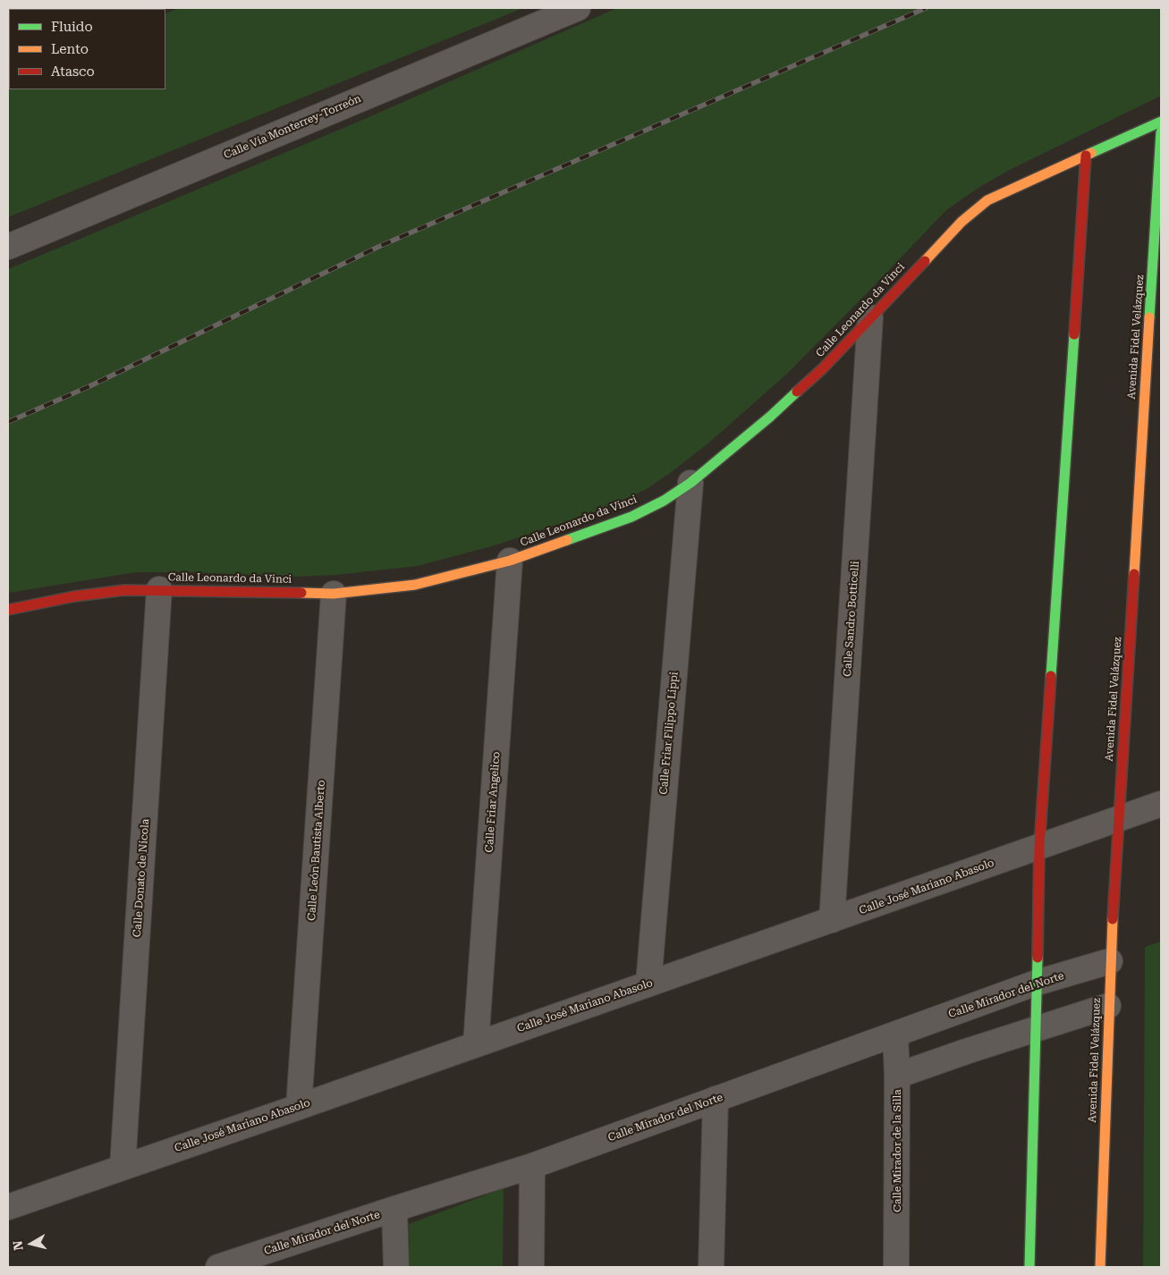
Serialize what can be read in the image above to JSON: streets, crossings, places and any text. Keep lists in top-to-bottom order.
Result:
{
  "streets": {
    "street": [
      "Calle Vía Monterrey-Torreón",
      "Calle Leonardo da Vinci",
      "Avenida Fidel Velázquez",
      "Calle Sandro Botticelli",
      "Calle Friar Filippo Lippi",
      "Calle Friar Angelico",
      "Calle León Bautista Alberto",
      "Calle Donato de Nicola",
      "Calle José Mariano Abasolo",
      "Calle Mirador del Norte",
      "Calle Mirador de la Silla"
    ]
  },
  "crossings": [
    ["Calle Leonardo da Vinci", "Calle Sandro Botticelli"],
    ["Calle Leonardo da Vinci", "Calle Friar Filippo Lippi"],
    ["Calle Leonardo da Vinci", "Calle Friar Angelico"],
    ["Calle Leonardo da Vinci", "Calle León Bautista Alberto"],
    ["Calle Leonardo da Vinci", "Calle Donato de Nicola"],
    ["Avenida Fidel Velázquez", "Calle José Mariano Abasolo"],
    ["Avenida Fidel Velázquez", "Calle Mirador del Norte"],
    ["Calle Sandro Botticelli", "Calle José Mariano Abasolo"],
    ["Calle Friar Filippo Lippi", "Calle José Mariano Abasolo"],
    ["Calle Friar Angelico", "Calle José Mariano Abasolo"],
    ["Calle León Bautista Alberto", "Calle José Mariano Abasolo"],
    ["Calle Donato de Nicola", "Calle José Mariano Abasolo"],
    ["Calle Mirador del Norte", "Calle Mirador de la Silla"]
  ],
  "legend": ["Fluido", "Lento", "Atasco"],
  "north": "left"
}
